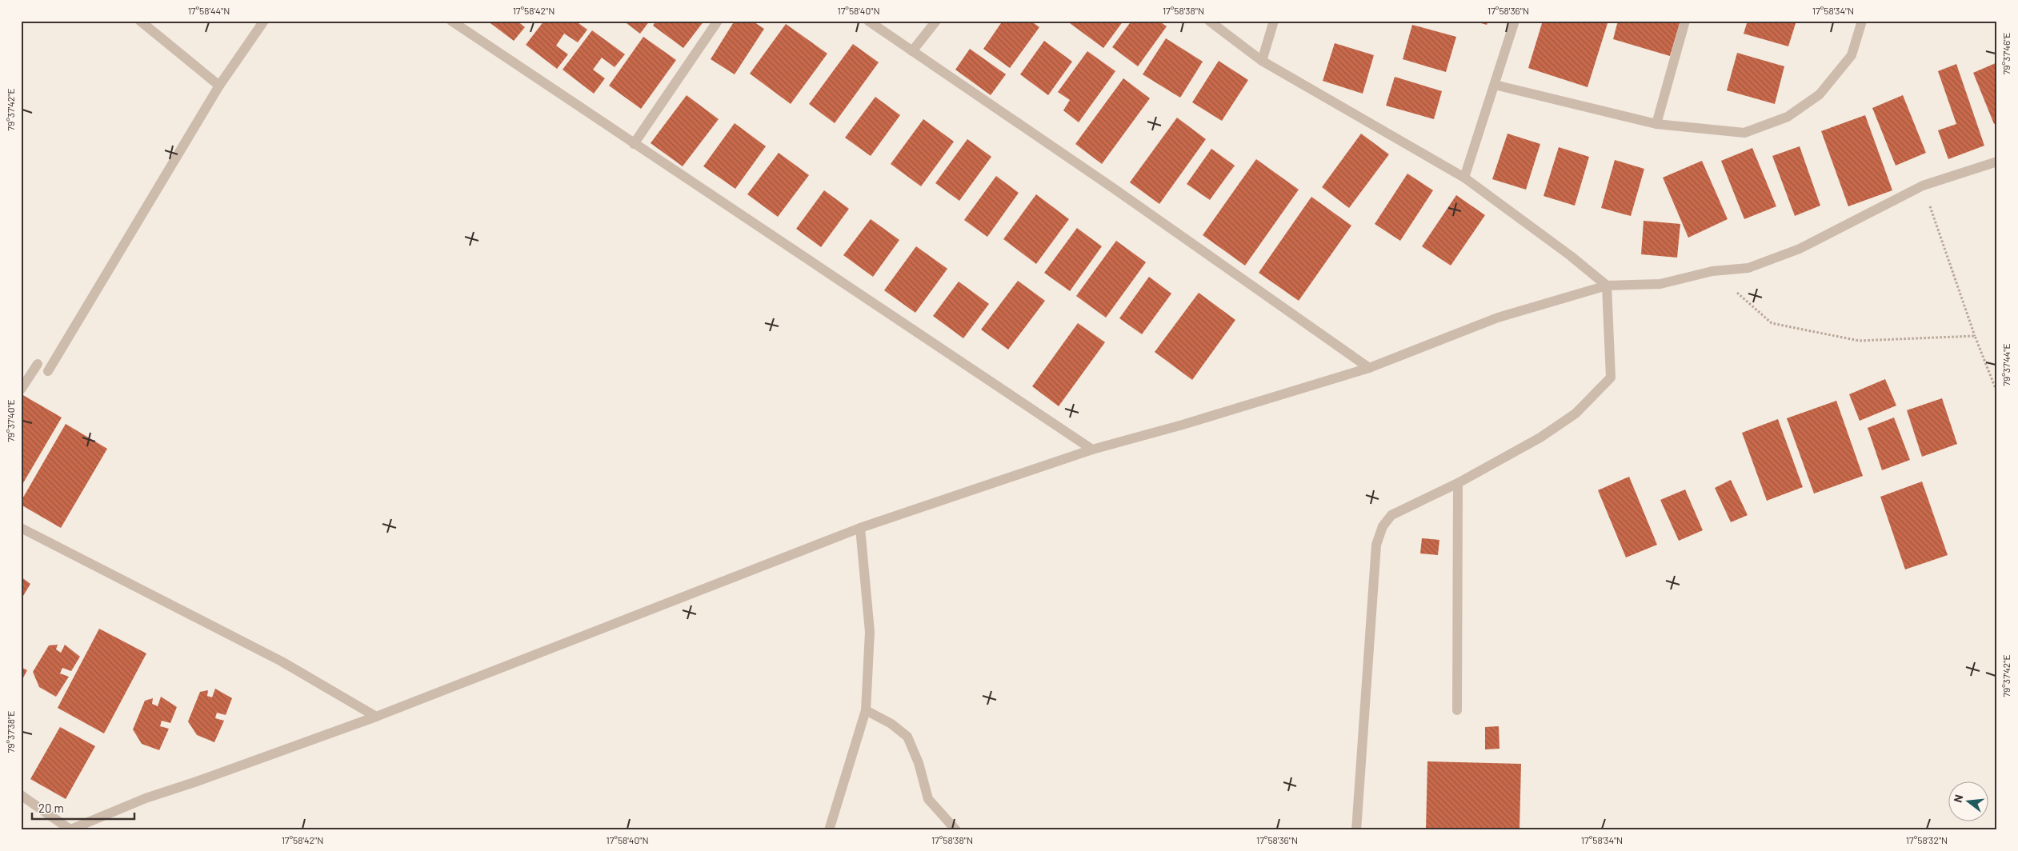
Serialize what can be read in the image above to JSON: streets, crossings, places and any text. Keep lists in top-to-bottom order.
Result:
{
  "scale_bar": "20 m",
  "north": "left",
  "coordinates": [
    "17°58'44\"N",
    "17°58'42\"N",
    "17°58'40\"N",
    "17°58'38\"N",
    "17°58'36\"N",
    "17°58'34\"N",
    "79°37'46\"E",
    "79°37'42\"E",
    "79°37'44\"E",
    "79°37'40\"E",
    "79°37'38\"E",
    "17°58'32\"N"
  ]
}
